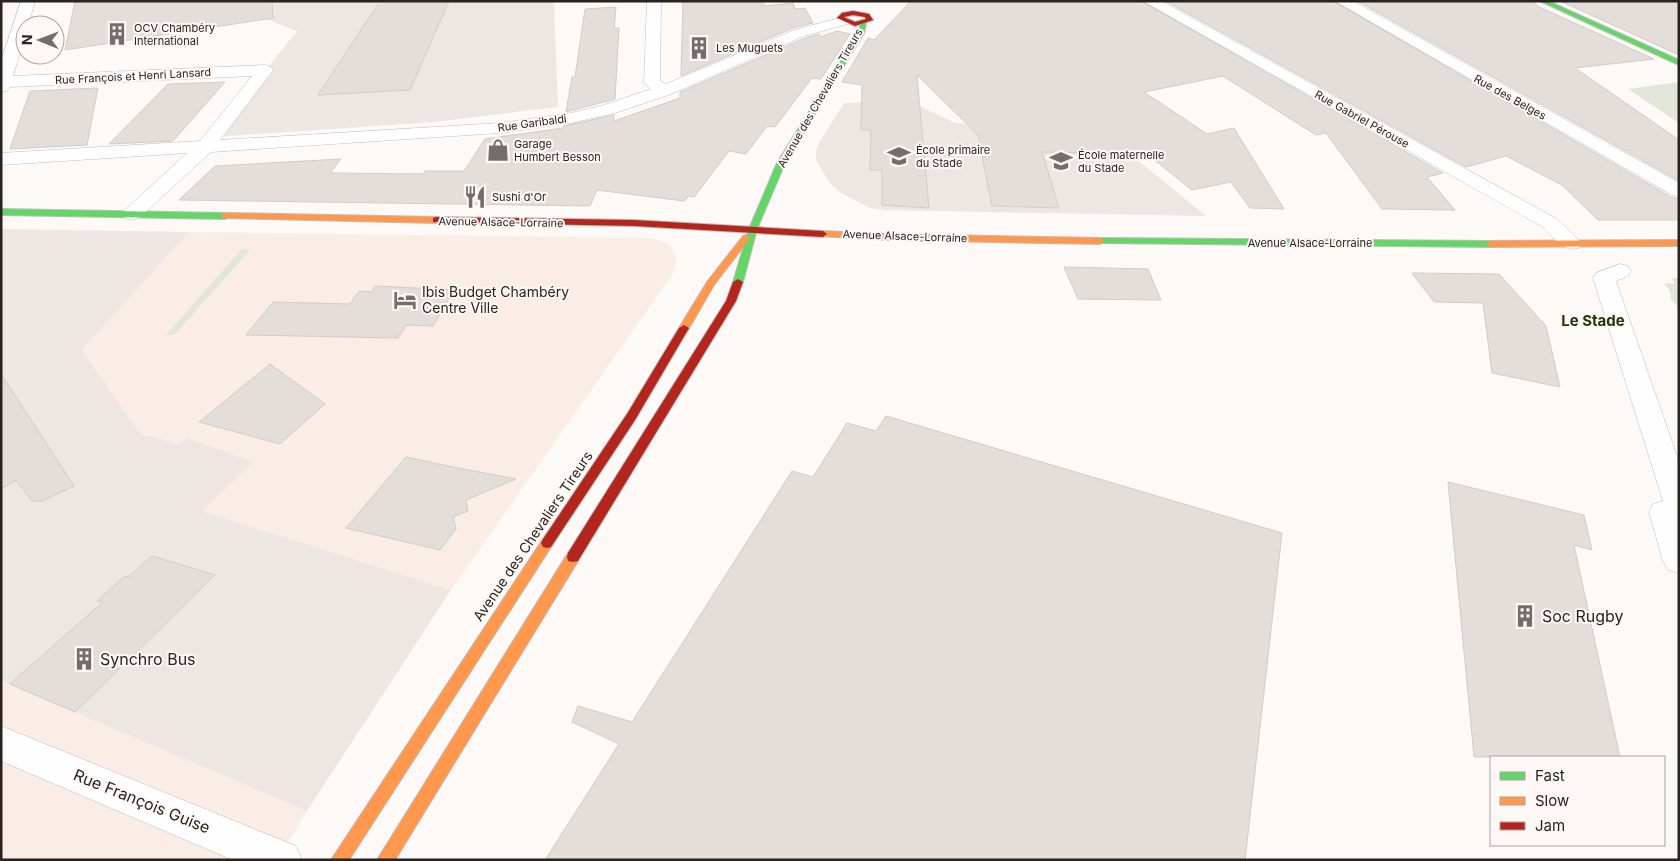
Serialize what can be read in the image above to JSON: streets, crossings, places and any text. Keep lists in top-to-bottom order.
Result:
{
  "streets": {
    "main road": ["Avenue des Chevaliers Tireurs", "Avenue Alsace-Lorraine"],
    "street": [
      "Rue François et Henri Lansard",
      "Rue des Belges",
      "Rue Gabriel Pérouse",
      "Rue Garibaldi",
      "Rue François Guise"
    ]
  },
  "crossings": [
    ["Rue François et Henri Lansard", "Rue Garibaldi"],
    ["Avenue des Chevaliers Tireurs", "Rue Garibaldi"],
    ["Avenue des Chevaliers Tireurs", "Avenue Alsace-Lorraine"],
    ["Rue Gabriel Pérouse", "Avenue Alsace-Lorraine"]
  ],
  "districts": ["Le Stade"],
  "places": {
    "building": [
      "OCV Chambéry International",
      "Les Muguets",
      "Soc Rugby",
      "Synchro Bus"
    ],
    "shop": ["Garage Humbert Besson"],
    "school or university": ["École primaire du Stade", "École maternelle du Stade"],
    "restaurant": ["Sushi d'Or"],
    "hotel": ["Ibis Budget Chambéry Centre Ville"]
  },
  "legend": ["Fast", "Slow", "Jam"],
  "north": "left"
}
